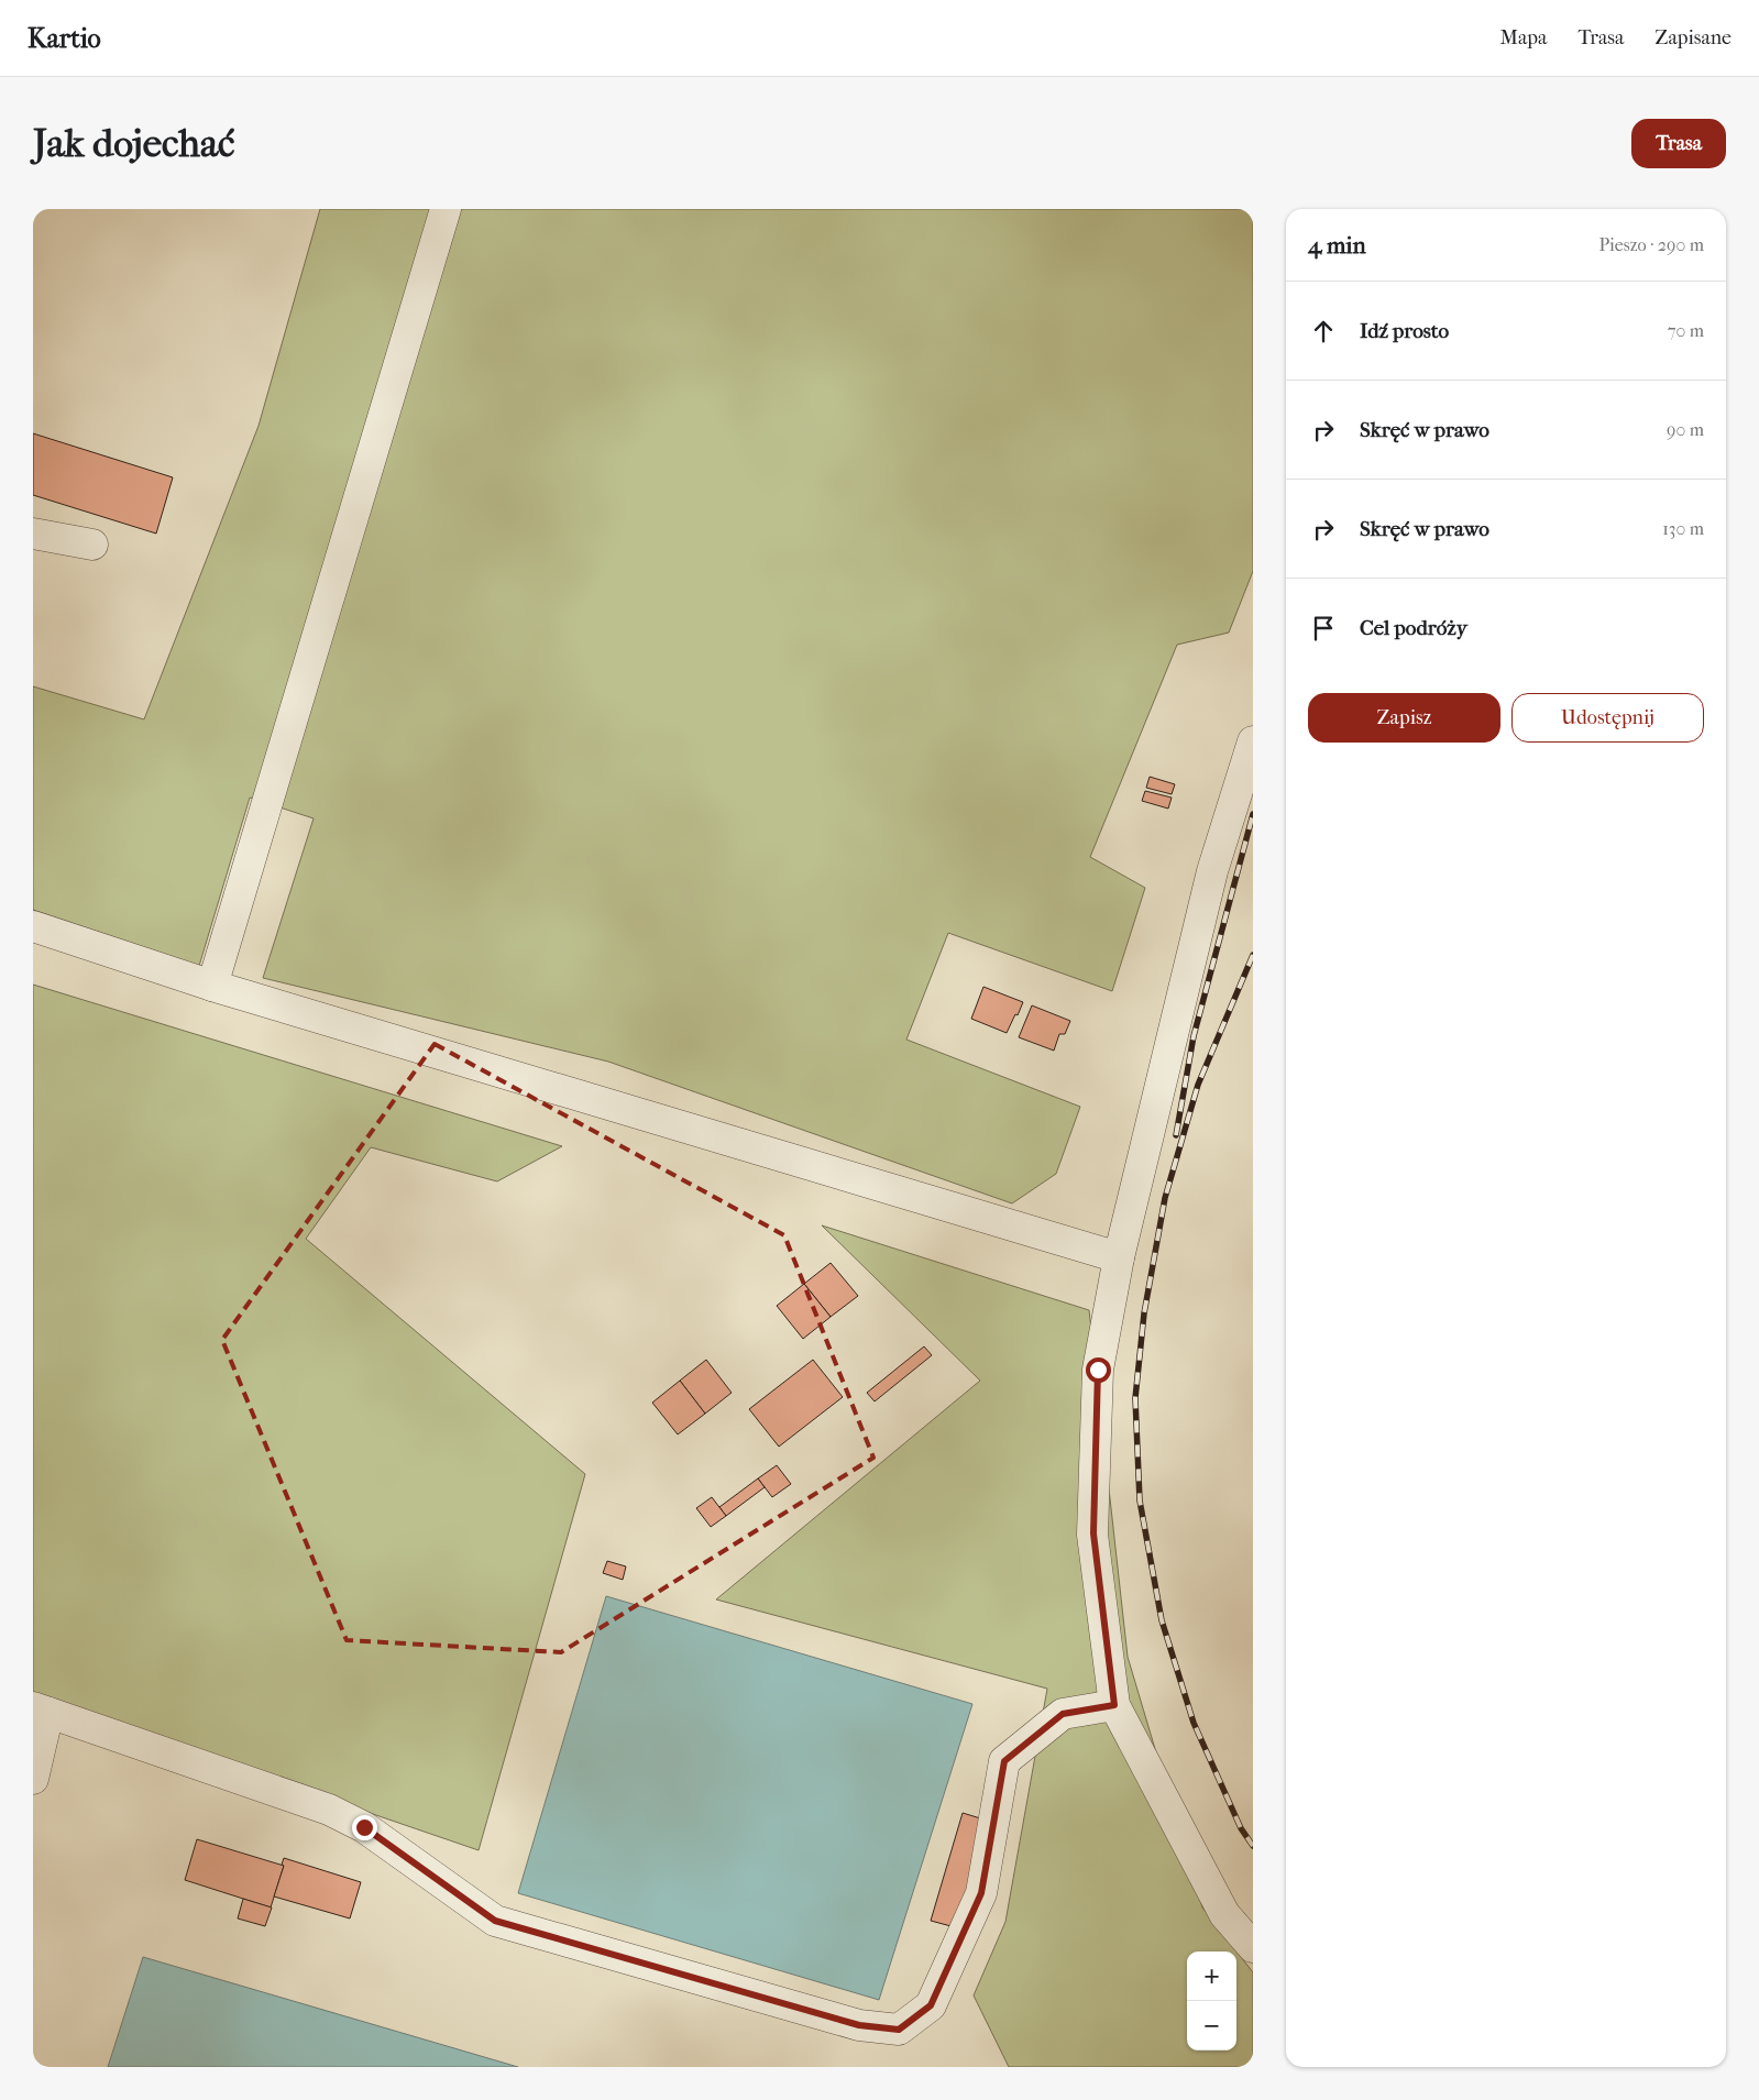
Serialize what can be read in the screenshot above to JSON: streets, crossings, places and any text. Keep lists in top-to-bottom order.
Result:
{
  "page": {
    "header": "Kartio",
    "nav": ["Mapa", "Trasa", "Zapisane"],
    "buttons": [
      "Trasa",
      ["Zapisz", "Udostępnij"]
    ],
    "title": "Jak dojechać",
    "heading": ["4 min", "Pieszo · 290 m"],
    "list": [
      ["Idź prosto", "70 m"],
      ["Skręć w prawo", "90 m"],
      ["Skręć w prawo", "130 m"],
      "Cel podróży"
    ],
    "map_buttons": ["+", "−"]
  }
}
